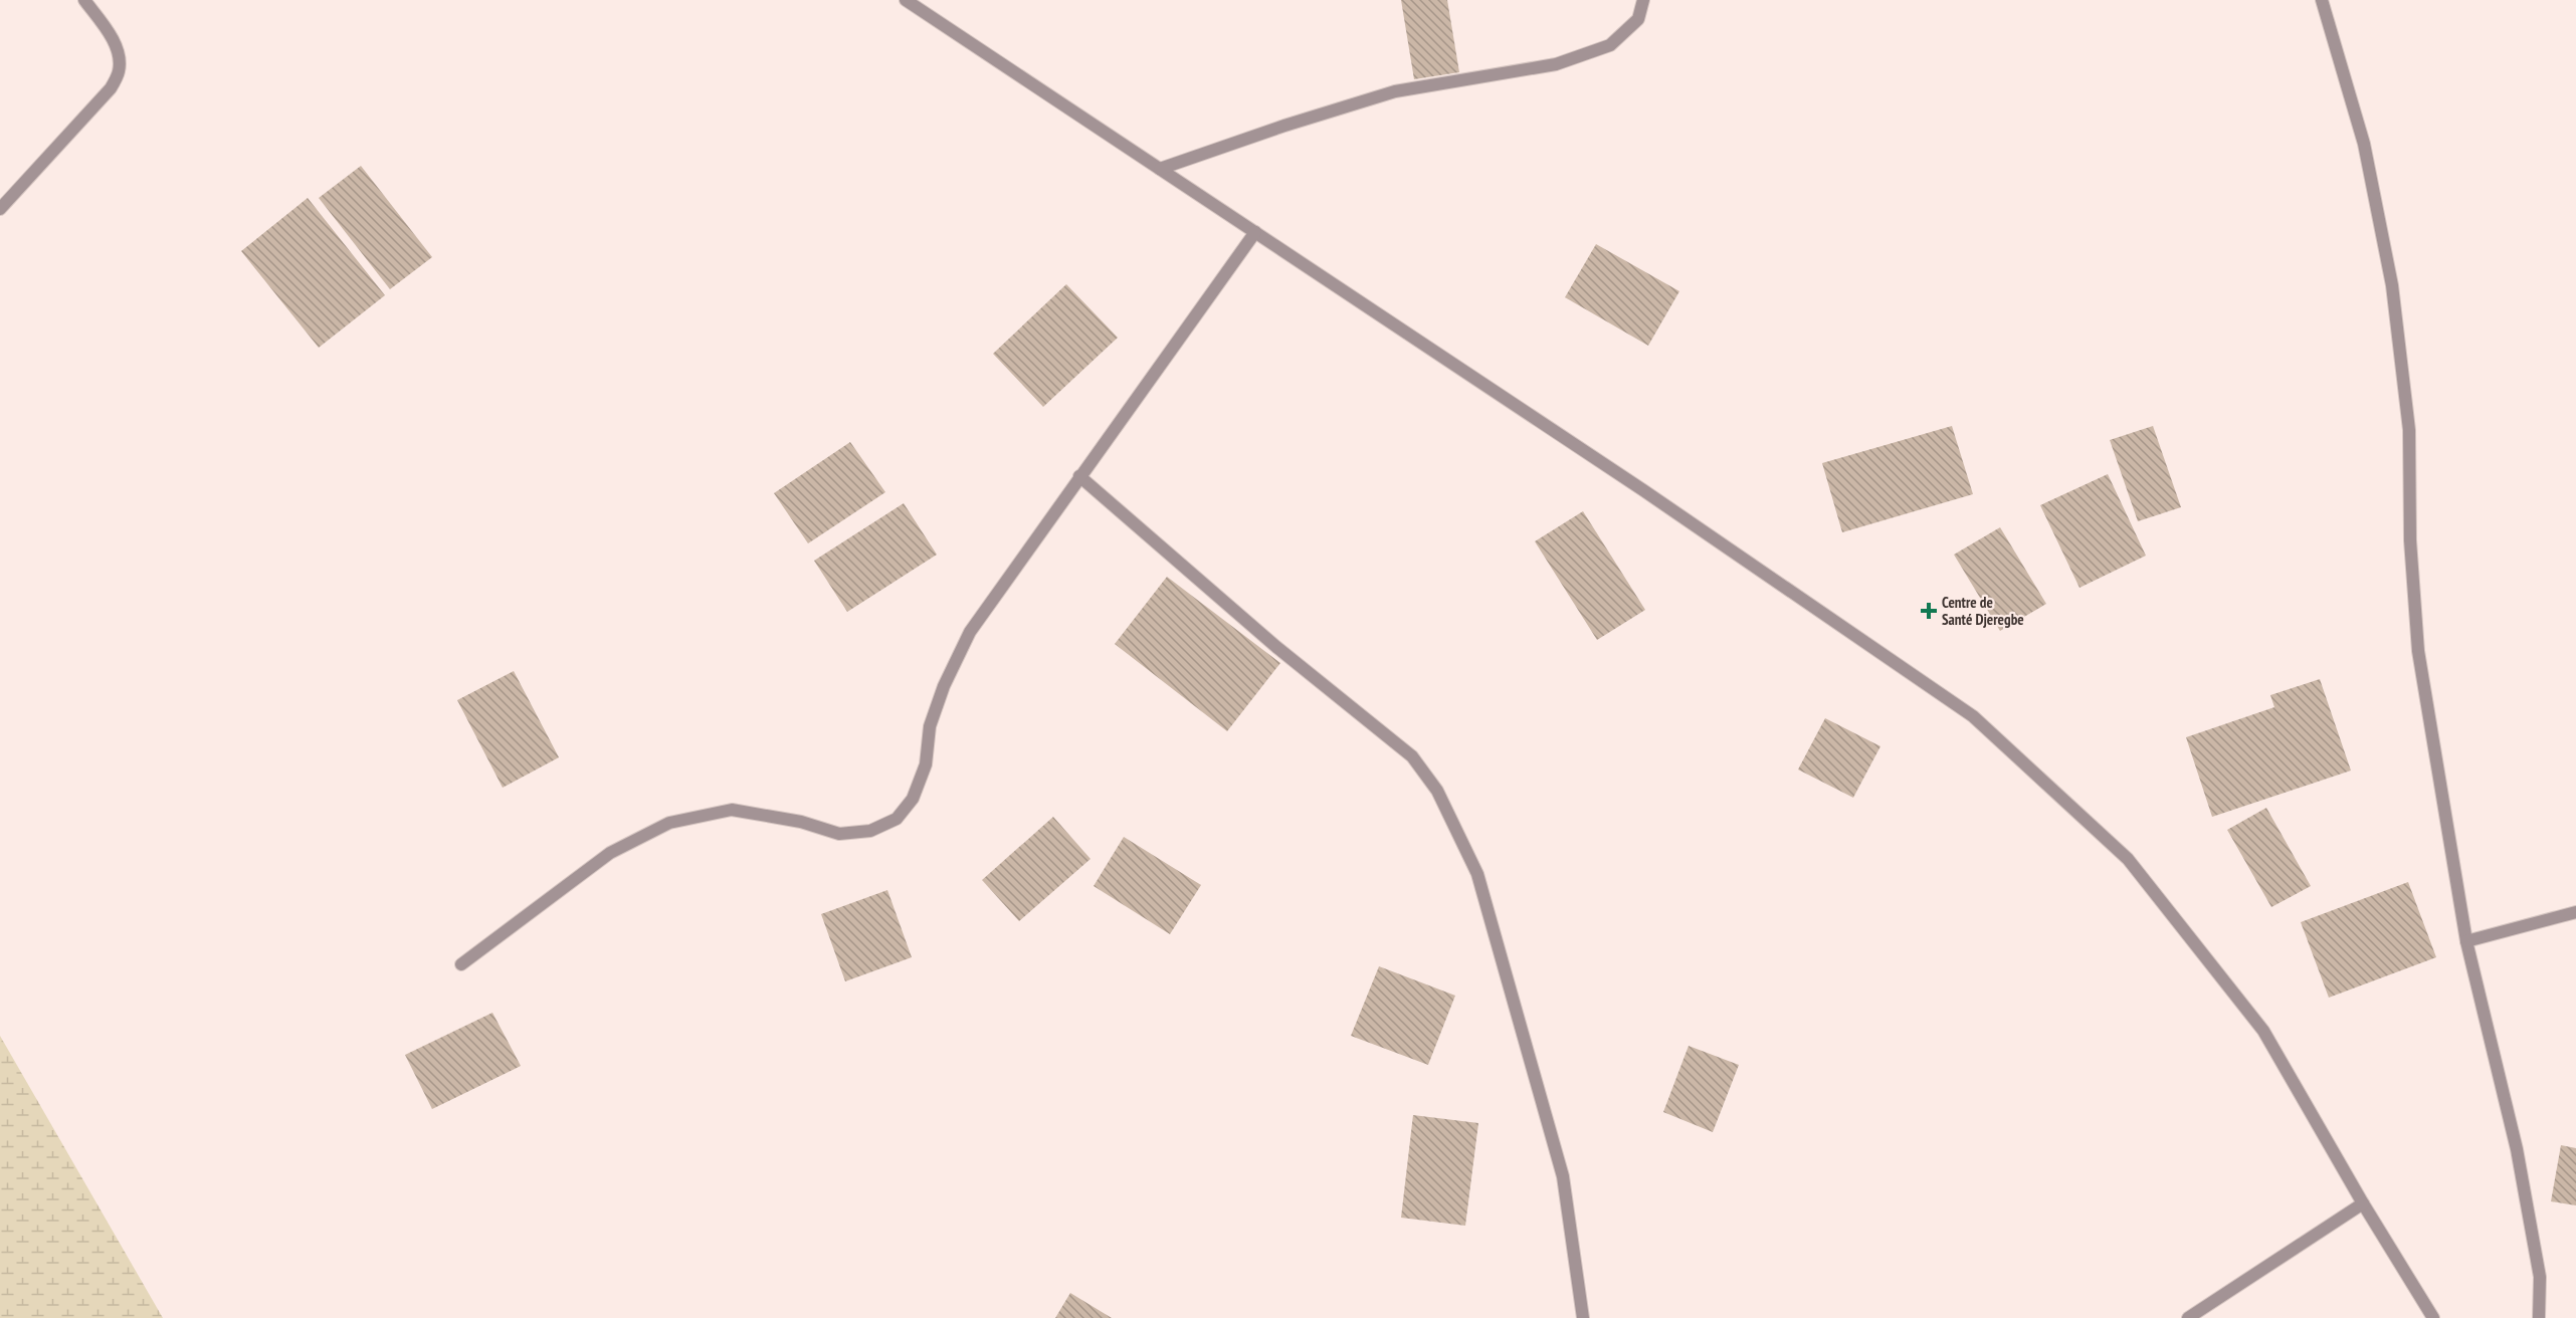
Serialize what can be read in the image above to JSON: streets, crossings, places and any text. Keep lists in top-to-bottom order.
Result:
{
  "places": {
    "health": ["Centre de Santé Djeregbe"]
  }
}
